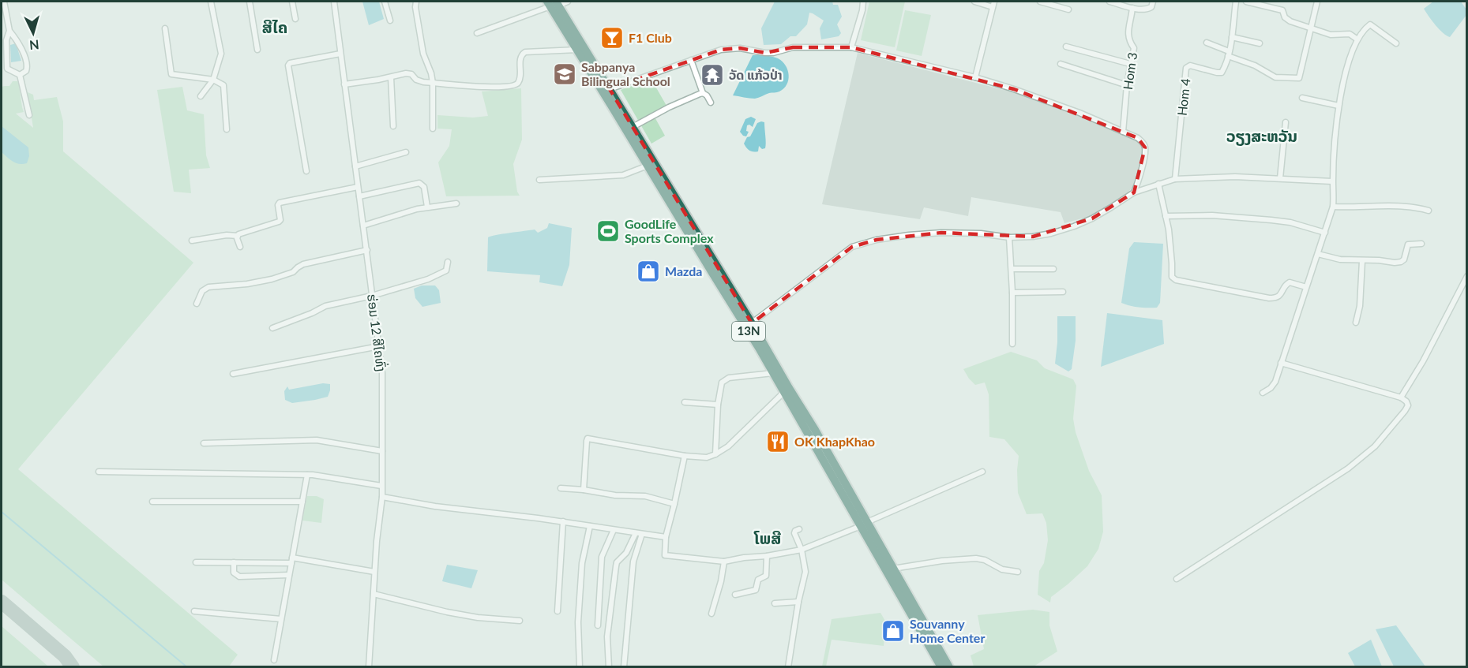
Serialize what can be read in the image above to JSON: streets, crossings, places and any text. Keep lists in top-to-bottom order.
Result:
{
  "streets": {
    "highway": ["13N"],
    "street": ["Hom 3", "Hom 4", "ຮ່ອມ 12 ສີໄຄທົ່ງ"]
  },
  "districts": ["ສີໄຄ", "ວຽງສະຫວັນ", "ໂພສີ"],
  "places": {
    "bar": ["F1 Club"],
    "school or university": ["Sabpanya Bilingual School"],
    "temple": ["ວັດ ແກ້ວປ່າ"],
    "sports": ["GoodLife Sports Complex"],
    "shop": ["Mazda", "Souvanny Home Center"],
    "restaurant": ["OK KhapKhao"]
  },
  "north": "bottom"
}
